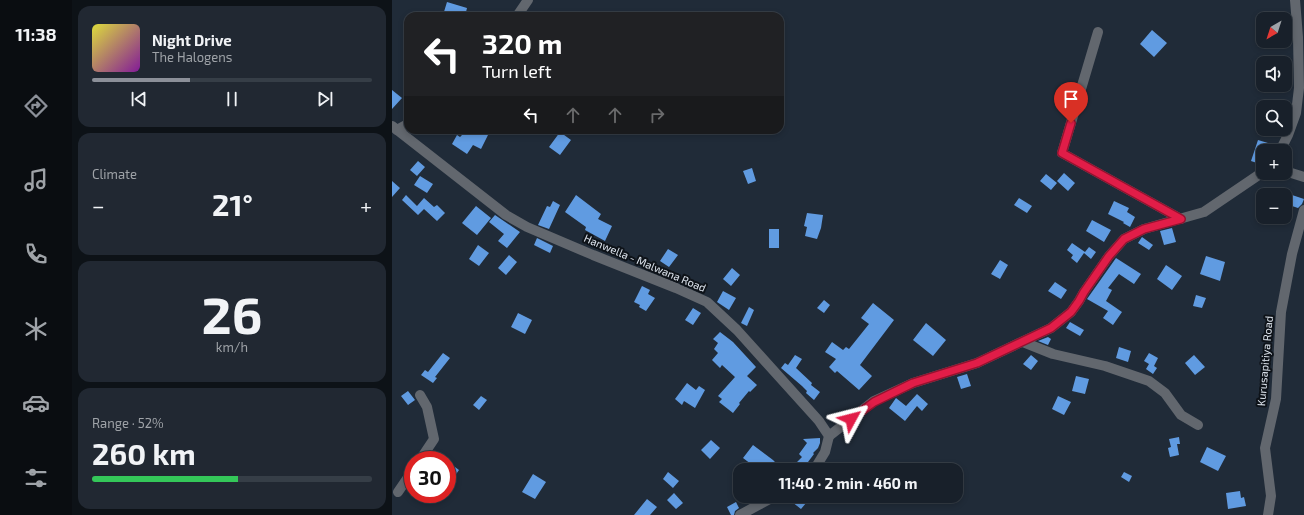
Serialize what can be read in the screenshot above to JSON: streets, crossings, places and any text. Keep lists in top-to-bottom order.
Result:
{
  "streets": {
    "street": ["Hanwella - Malwana Road", "Kurusapitiya Road"]
  },
  "north": "bottom left",
  "page": {
    "tabs": "11:38",
    "map_buttons": ["+", "−"],
    "turn": ["320 m", "Turn left"],
    "song": ["Night Drive", "The Halogens"],
    "tile": [
      "Climate",
      ["26", "km/h"],
      ["Range · 52%", "260 km"]
    ],
    "heat": ["−", "21°", "+"],
    "limit": "30",
    "trip": "11:40 · 2 min · 460 m"
  }
}
